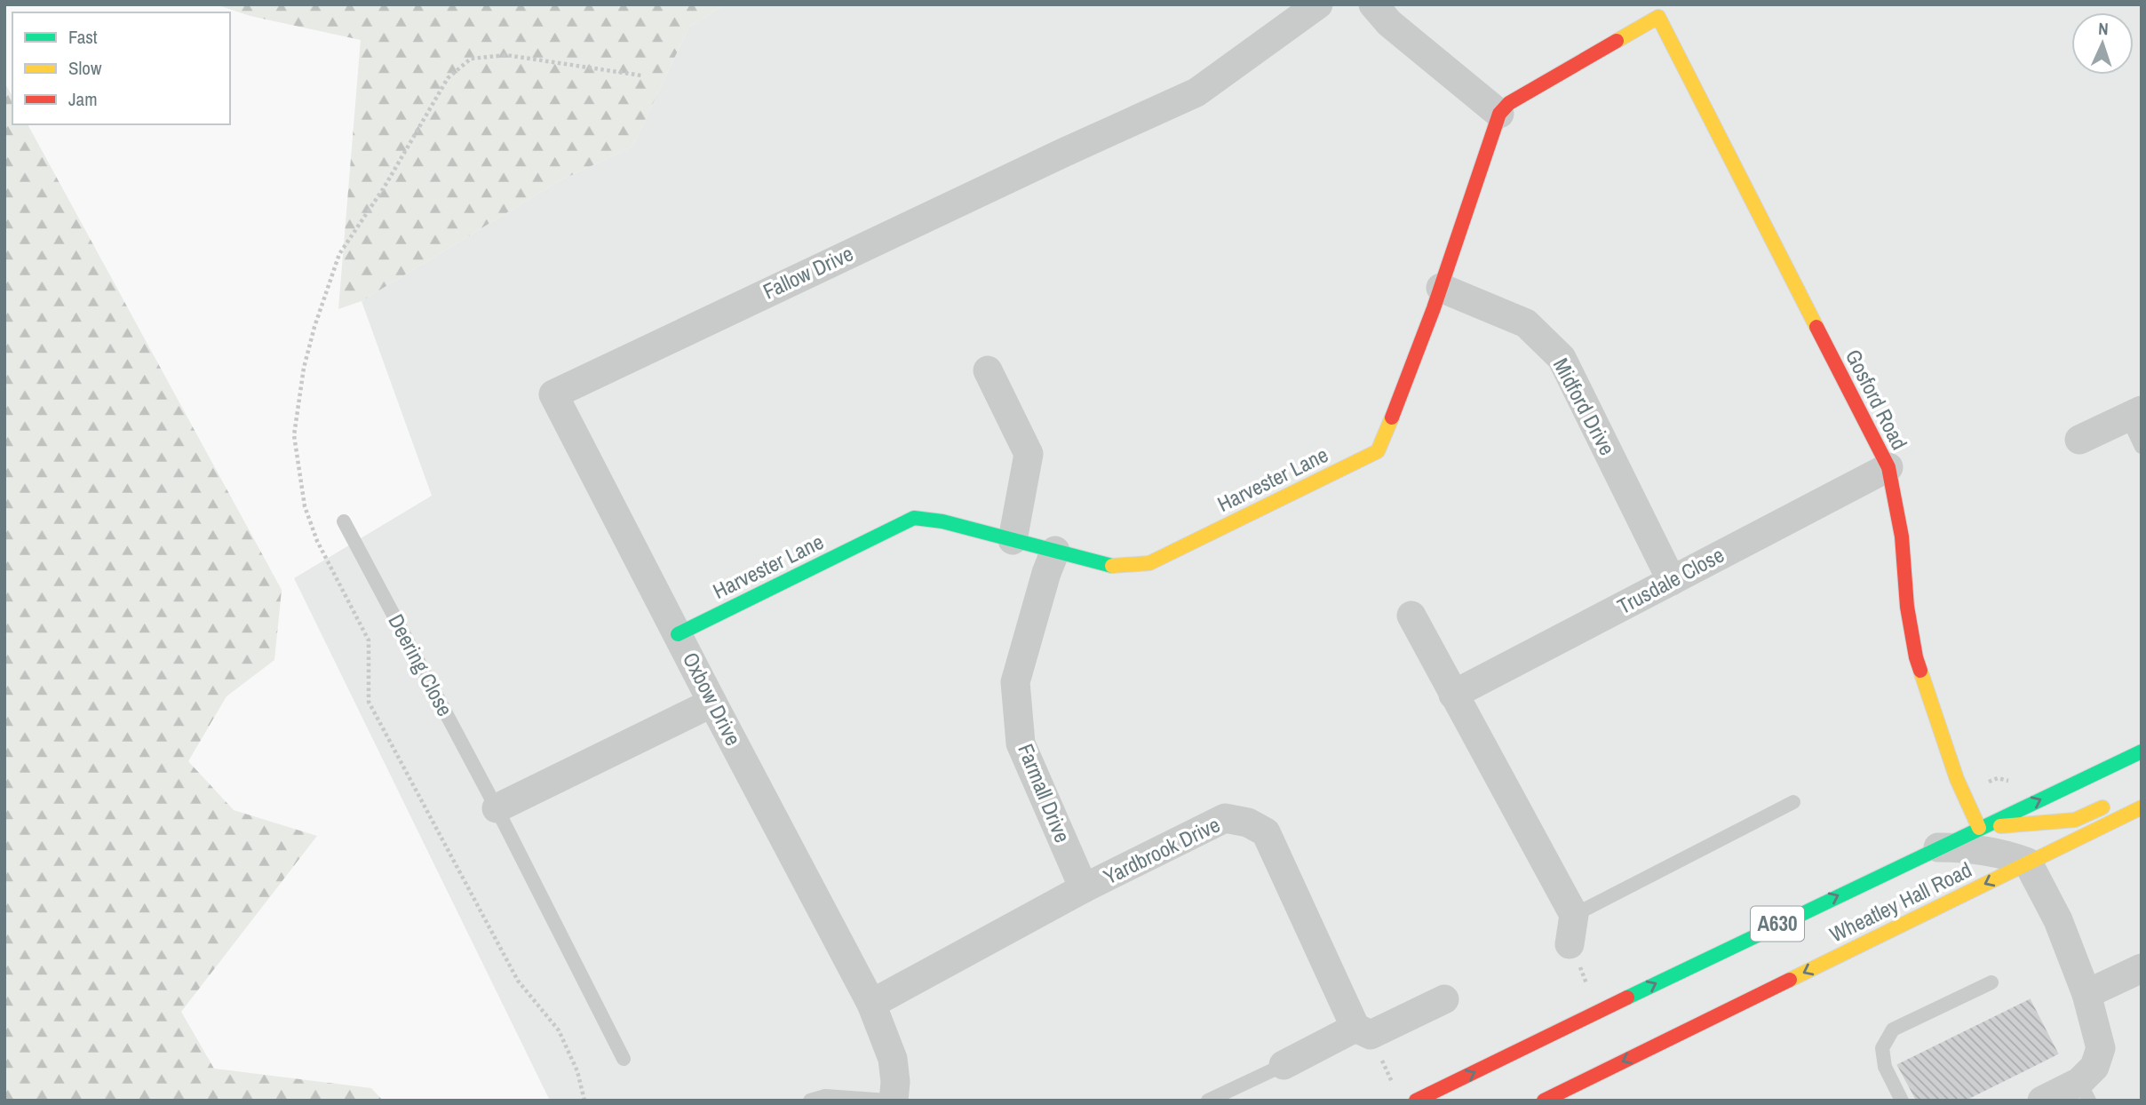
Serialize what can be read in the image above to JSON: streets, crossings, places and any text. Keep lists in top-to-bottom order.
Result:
{
  "streets": {
    "main road": [
      "Gosford Road",
      "Harvester Lane",
      "Wheatley Hall Road",
      "A630"
    ],
    "street": [
      "Fallow Drive",
      "Midford Drive",
      "Trusdale Close",
      "Oxbow Drive",
      "Farmall Drive",
      "Yardbrook Drive"
    ],
    "lane": ["Deering Close"]
  },
  "crossings": [
    ["Fallow Drive", "Oxbow Drive"],
    ["Gosford Road", "Harvester Lane"],
    ["Gosford Road", "Trusdale Close"],
    ["Gosford Road", "Wheatley Hall Road"],
    ["Midford Drive", "Harvester Lane"],
    ["Midford Drive", "Trusdale Close"],
    ["Harvester Lane", "Oxbow Drive"],
    ["Harvester Lane", "Farmall Drive"],
    ["Oxbow Drive", "Yardbrook Drive"],
    ["Farmall Drive", "Yardbrook Drive"]
  ],
  "legend": ["Fast", "Slow", "Jam"],
  "north": "top"
}
